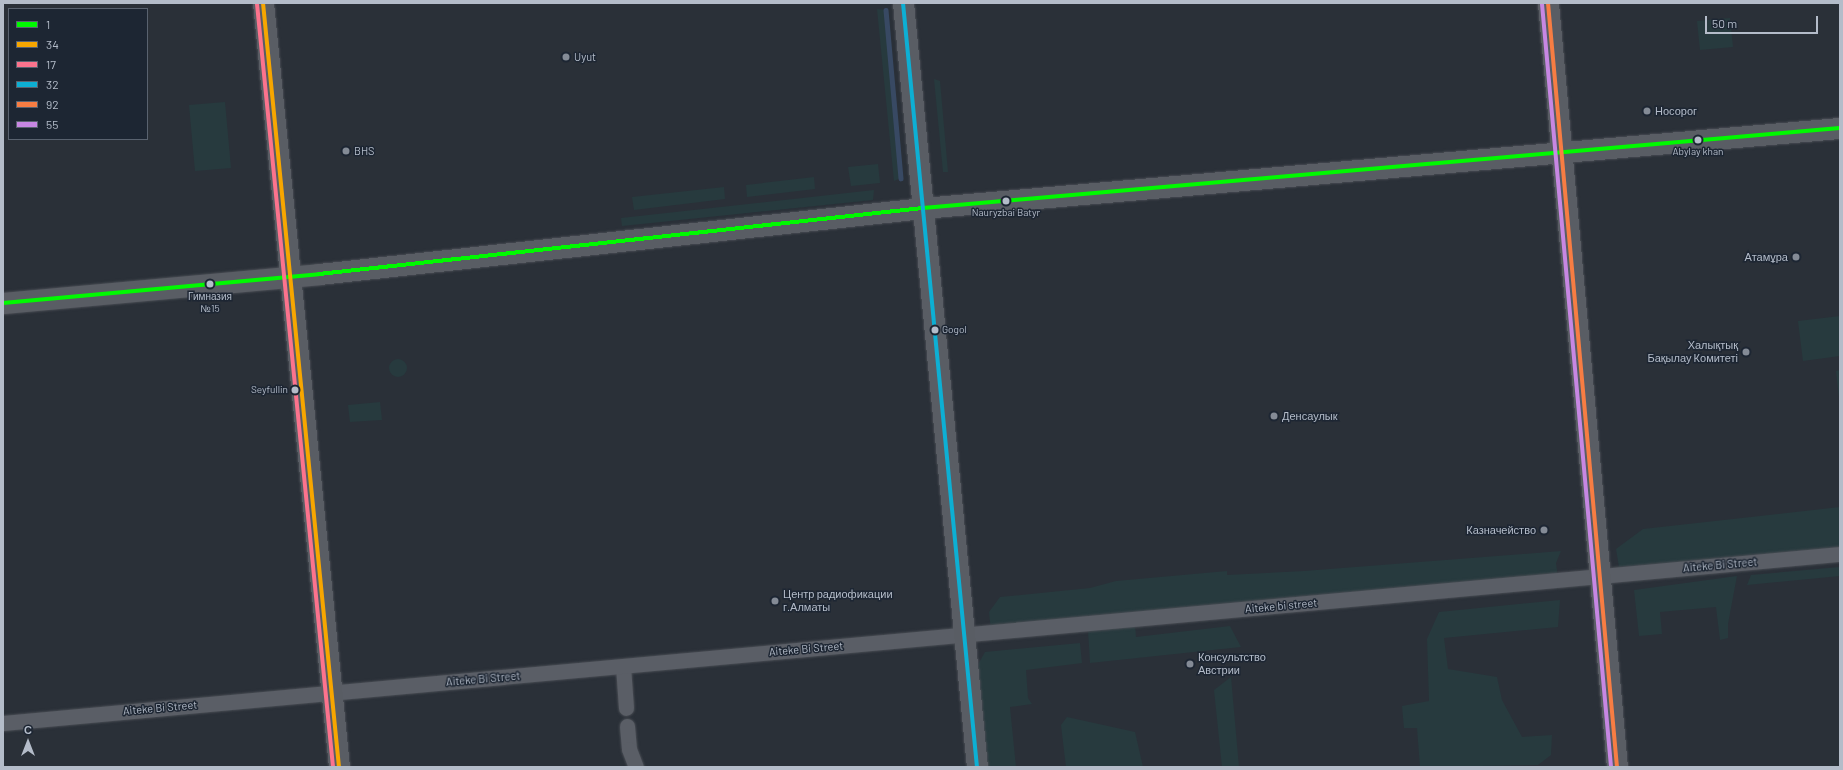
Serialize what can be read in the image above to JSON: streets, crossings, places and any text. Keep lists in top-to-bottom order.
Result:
{
  "streets": {
    "street": ["Aiteke Bi Street", "Aiteke bi street"]
  },
  "crossings": [
    ["Aiteke Bi Street", "Aiteke bi street"]
  ],
  "places": [
    "Uyut",
    "Носорог",
    "Abylay khan",
    "BHS",
    "Nauryzbai Batyr",
    "Атамұра",
    "Гимназия №15",
    "Gogol",
    "Халықтық Бақылау Комитеті",
    "Seyfullin",
    "Денсаулык",
    "Казначейство",
    "Центр радиофикации г.Алматы",
    "Консультство Австрии"
  ],
  "lines": [
    "transit line 34",
    "transit line 32",
    "transit line 92",
    "transit line 17",
    "transit line 55",
    "transit line 1"
  ],
  "legend": [
    "1",
    "34",
    "17",
    "32",
    "92",
    "55"
  ],
  "scale_bar": "50 m",
  "north": "top"
}
